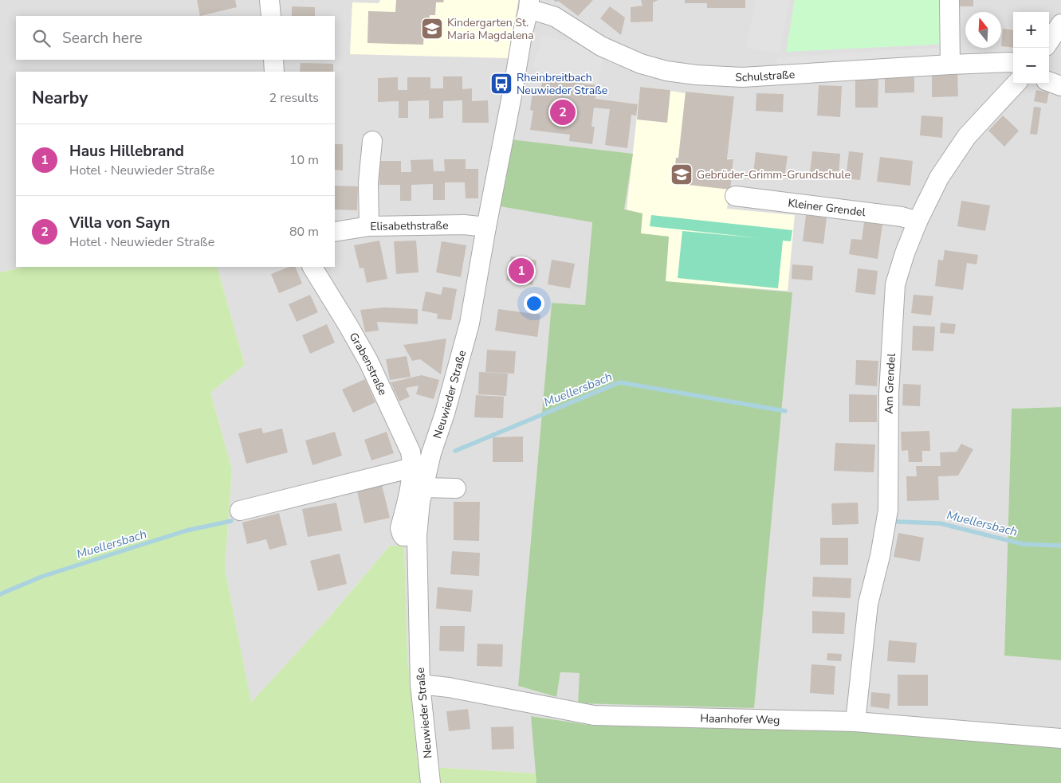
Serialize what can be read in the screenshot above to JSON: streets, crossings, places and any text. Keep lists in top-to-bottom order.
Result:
{
  "streets": {
    "street": [
      "Schulstraße",
      "Kleiner Grendel",
      "Elisabethstraße",
      "Grabenstraße",
      "Am Grendel",
      "Neuwieder Straße",
      "Haanhofer Weg"
    ]
  },
  "crossings": [
    ["Schulstraße", "Neuwieder Straße"],
    ["Kleiner Grendel", "Am Grendel"],
    ["Elisabethstraße", "Neuwieder Straße"],
    ["Grabenstraße", "Neuwieder Straße"],
    ["Am Grendel", "Haanhofer Weg"],
    ["Neuwieder Straße", "Haanhofer Weg"]
  ],
  "water": ["Muellersbach"],
  "places": {
    "school or university": ["Kindergarten St. Maria Magdalena", "Gebrüder-Grimm-Grundschule"],
    "bus stop": ["Rheinbreitbach Neuwieder Straße"]
  },
  "north": "top",
  "page": {
    "map_buttons": ["+", "−"],
    "search": "Search here",
    "heading": ["Nearby", "2 results"],
    "pins": ["2", "1"],
    "list": [
      {
        "mark": "1",
        "name": "Haus Hillebrand",
        "note": "Hotel · Neuwieder Straße",
        "value": "10 m"
      },
      {
        "mark": "2",
        "name": "Villa von Sayn",
        "note": "Hotel · Neuwieder Straße",
        "value": "80 m"
      }
    ]
  }
}
